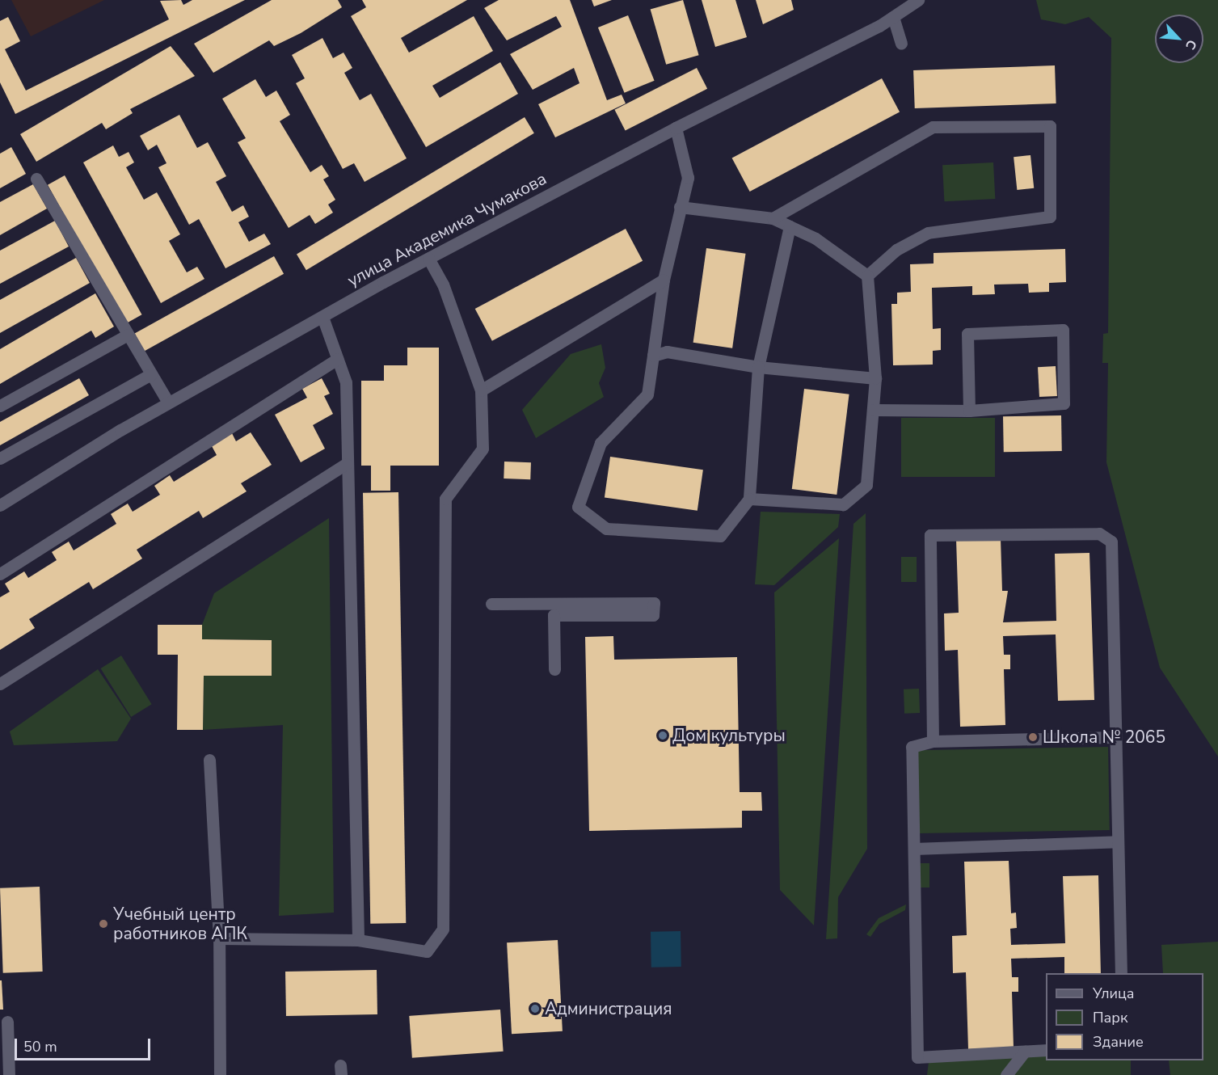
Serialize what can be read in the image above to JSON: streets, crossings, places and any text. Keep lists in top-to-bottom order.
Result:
{
  "streets": {
    "street": ["улица Академика Чумакова"]
  },
  "places": [
    "Дом культуры",
    "Школа № 2065",
    "Учебный центр работников АПК",
    "Администрация"
  ],
  "legend": ["Улица", "Парк", "Здание"],
  "scale_bar": "50 m",
  "north": "bottom right"
}
